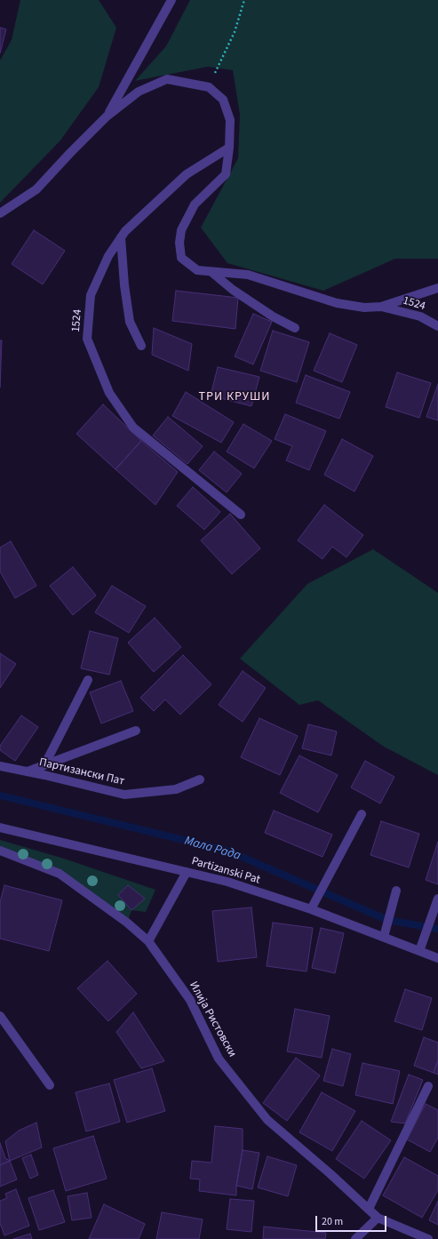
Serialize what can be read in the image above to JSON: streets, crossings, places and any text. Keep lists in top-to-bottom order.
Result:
{
  "streets": {
    "street": [
      "1524",
      "Партизански Пат",
      "Partizanski Pat",
      "Илија Ристовски"
    ]
  },
  "districts": ["ТРИ КРУШИ"],
  "water": ["Мала Рада"],
  "scale_bar": "20 m"
}
